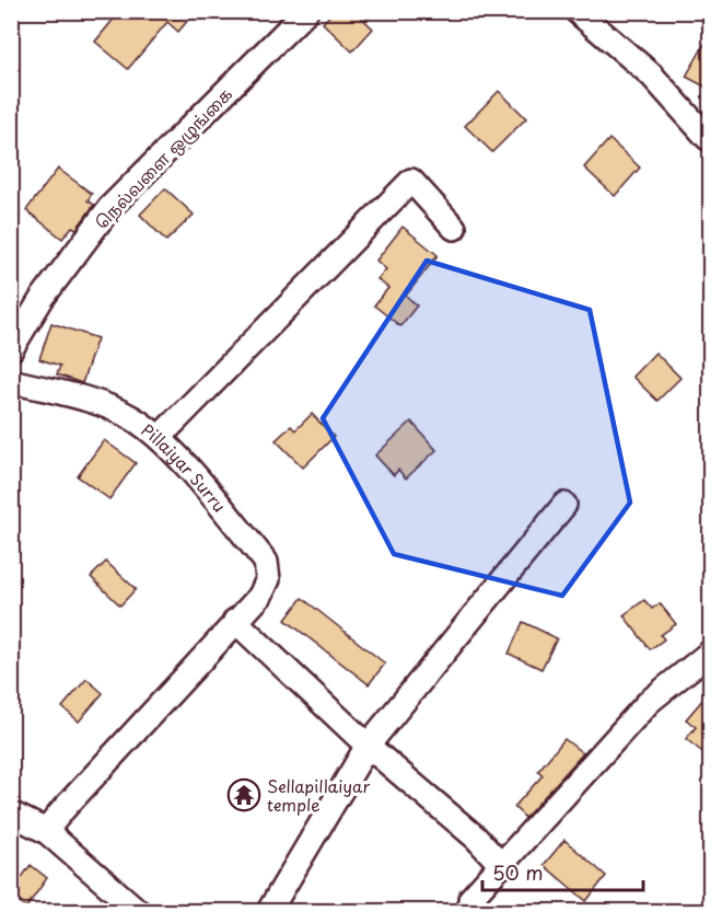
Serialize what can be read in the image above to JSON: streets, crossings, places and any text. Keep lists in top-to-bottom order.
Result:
{
  "streets": {
    "street": ["நெல்வளை ஒழுங்கை", "Pillaiyar Surru"]
  },
  "places": {
    "temple": ["Sellapillaiyar temple"]
  },
  "scale_bar": "50 m"
}
